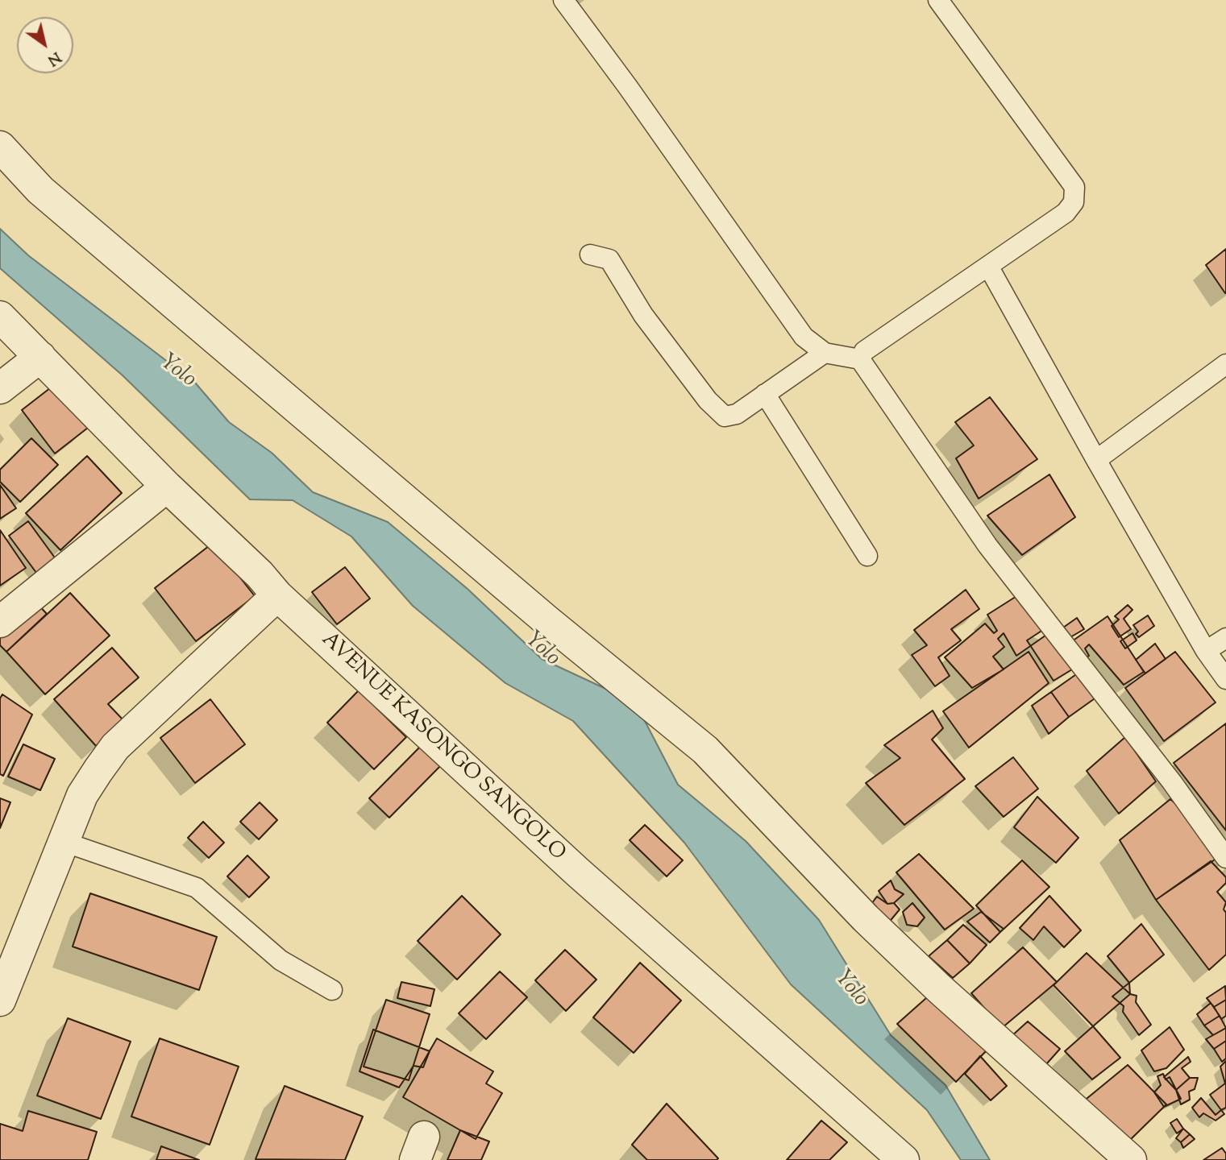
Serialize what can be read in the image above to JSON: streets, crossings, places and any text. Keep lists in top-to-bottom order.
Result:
{
  "streets": {
    "street": ["AVENUE KASONGO SANGOLO"]
  },
  "water": ["Yolo"],
  "north": "bottom right"
}
